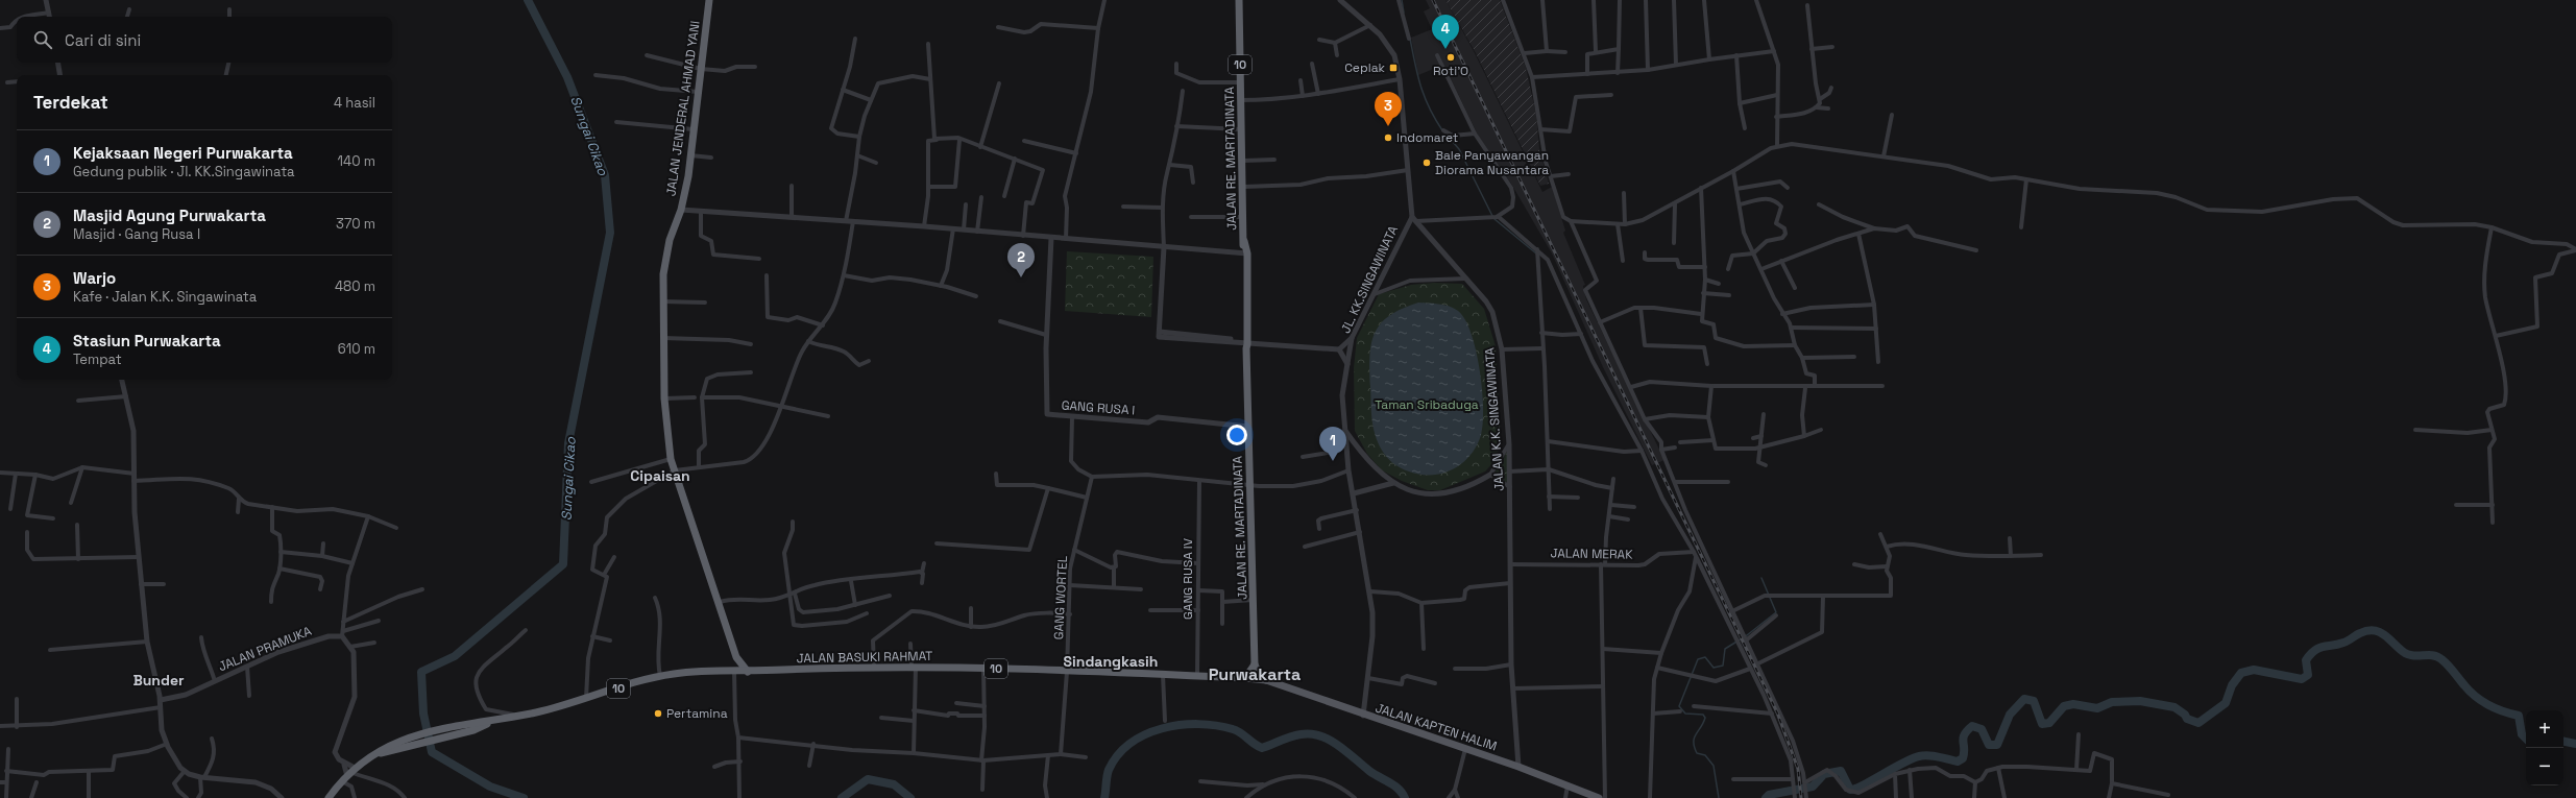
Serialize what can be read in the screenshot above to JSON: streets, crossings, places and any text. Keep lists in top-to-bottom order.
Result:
{
  "streets": {
    "highway": [
      "10",
      "JALAN JENDERAL AHMAD YANI",
      "JALAN RE. MARTADINATA",
      "JALAN BASUKI RAHMAT"
    ],
    "main road": ["JALAN KAPTEN HALIM"],
    "street": [
      "JL. KK.SINGAWINATA",
      "GANG RUSA I",
      "JALAN K.K. SINGAWINATA",
      "JALAN MERAK",
      "GANG RUSA IV",
      "GANG WORTEL",
      "JALAN PRAMUKA"
    ]
  },
  "crossings": [
    ["JALAN JENDERAL AHMAD YANI", "JALAN BASUKI RAHMAT"],
    ["JALAN RE. MARTADINATA", "GANG RUSA I"],
    ["JL. KK.SINGAWINATA", "JALAN K.K. SINGAWINATA"],
    ["JL. KK.SINGAWINATA", "JALAN KAPTEN HALIM"],
    ["JALAN K.K. SINGAWINATA", "JALAN MERAK"],
    ["JALAN K.K. SINGAWINATA", "JALAN KAPTEN HALIM"],
    ["GANG RUSA IV", "JALAN BASUKI RAHMAT"],
    ["GANG WORTEL", "JALAN BASUKI RAHMAT"],
    ["JALAN BASUKI RAHMAT", "JALAN KAPTEN HALIM"]
  ],
  "districts": [
    "Cipaisan",
    "Sindangkasih",
    "Purwakarta",
    "Bunder"
  ],
  "water": ["Sungai Cikao"],
  "parks": ["Taman Sribaduga"],
  "places": {
    "other": [
      "Roti'O",
      "Indomaret",
      "Bale Panyawangan Diorama Nusantara",
      "Pertamina"
    ],
    "transit": ["Ceplak"]
  },
  "page": {
    "pins": [
      "4",
      "3",
      "2",
      "1"
    ],
    "search": "Cari di sini",
    "heading": ["Terdekat", "4 hasil"],
    "list": [
      {
        "mark": "1",
        "name": "Kejaksaan Negeri Purwakarta",
        "note": "Gedung publik · Jl. KK.Singawinata",
        "value": "140 m"
      },
      {
        "mark": "2",
        "name": "Masjid Agung Purwakarta",
        "note": "Masjid · Gang Rusa I",
        "value": "370 m"
      },
      {
        "mark": "3",
        "name": "Warjo",
        "note": "Kafe · Jalan K.K. Singawinata",
        "value": "480 m"
      },
      {
        "mark": "4",
        "name": "Stasiun Purwakarta",
        "note": "Tempat",
        "value": "610 m"
      }
    ],
    "map_buttons": ["+", "−"]
  }
}
